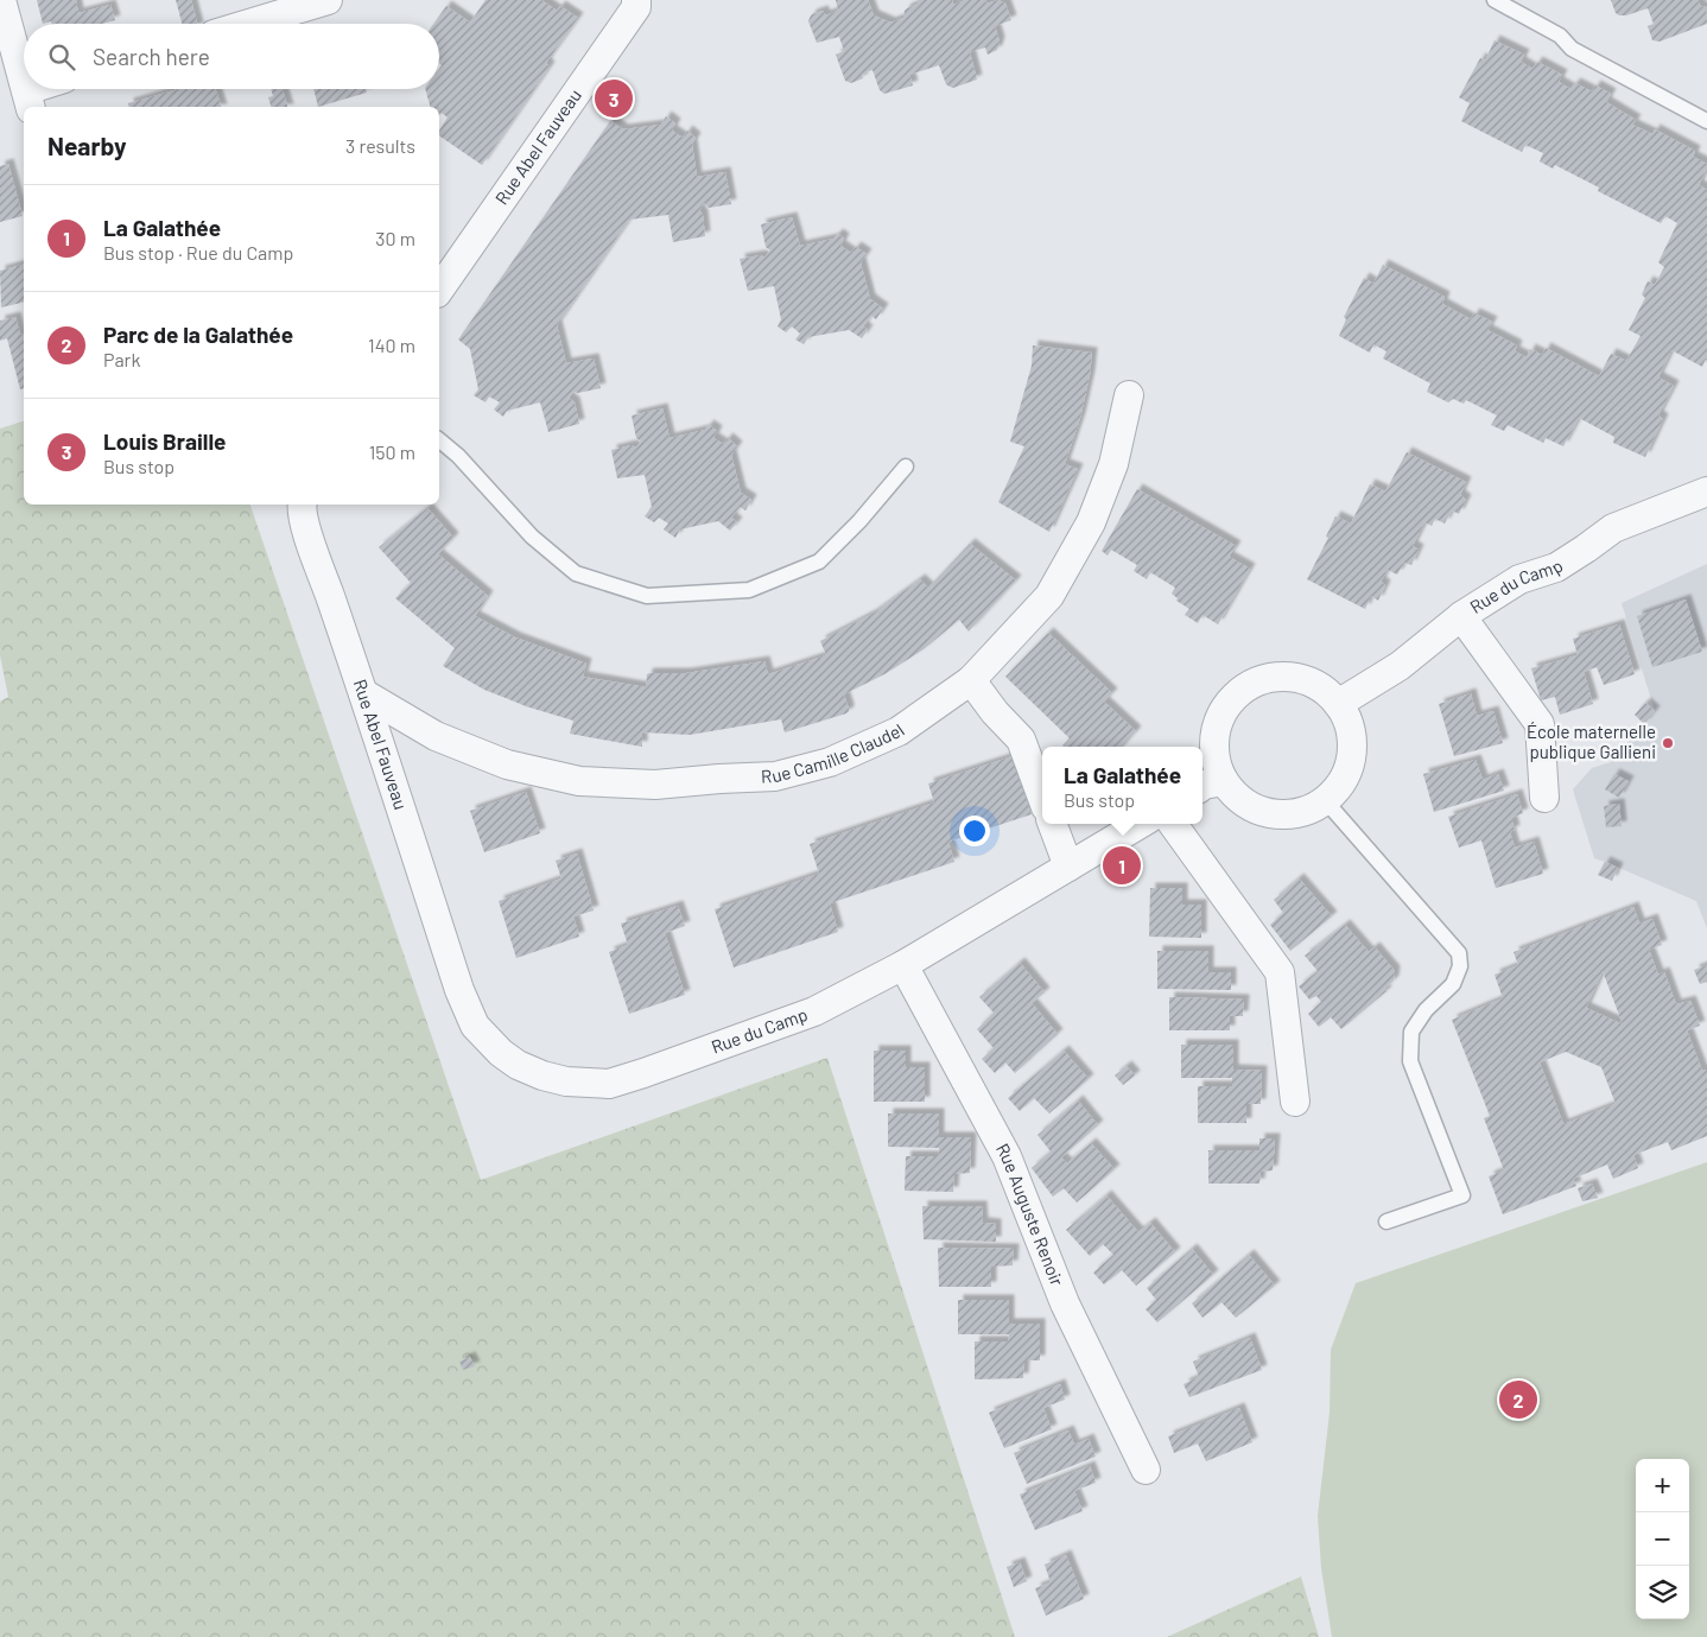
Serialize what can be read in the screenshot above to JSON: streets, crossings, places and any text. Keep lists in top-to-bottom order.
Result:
{
  "streets": {
    "street": [
      "Rue Abel Fauveau",
      "Rue du Camp",
      "Rue Camille Claudel",
      "Rue Auguste Renoir"
    ]
  },
  "crossings": [
    ["Rue Abel Fauveau", "Rue du Camp"],
    ["Rue Abel Fauveau", "Rue Camille Claudel"],
    ["Rue du Camp", "Rue Auguste Renoir"]
  ],
  "places": ["École maternelle publique Gallieni"],
  "page": {
    "search": "Search here",
    "pins": ["3", "1", "2"],
    "heading": ["Nearby", "3 results"],
    "list": [
      {
        "mark": "1",
        "name": "La Galathée",
        "note": "Bus stop · Rue du Camp",
        "value": "30 m"
      },
      {
        "mark": "2",
        "name": "Parc de la Galathée",
        "note": "Park",
        "value": "140 m"
      },
      {
        "mark": "3",
        "name": "Louis Braille",
        "note": "Bus stop",
        "value": "150 m"
      }
    ],
    "popup": ["La Galathée", "Bus stop"],
    "map_buttons": ["+", "−"]
  }
}
